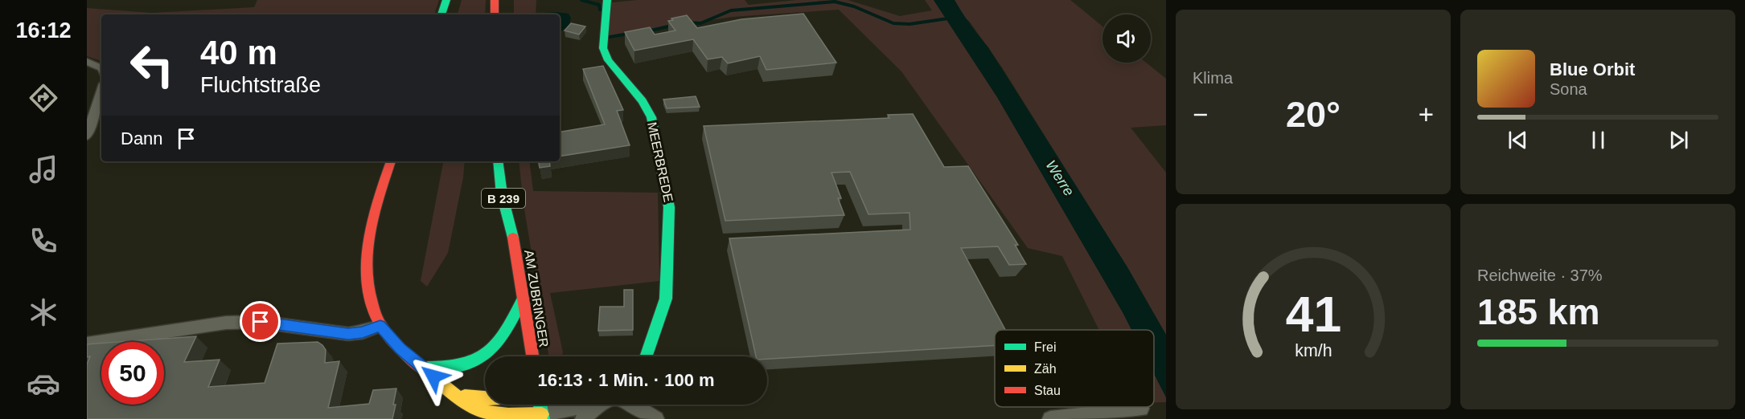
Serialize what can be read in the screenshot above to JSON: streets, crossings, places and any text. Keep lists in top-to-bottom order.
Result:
{
  "streets": {
    "main road": ["MEERBREDE", "B 239", "AM ZUBRINGER"]
  },
  "water": ["Werre"],
  "legend": ["Frei", "Zäh", "Stau"],
  "page": {
    "tabs": "16:12",
    "tile": [
      "Klima",
      ["Reichweite · 37%", "185 km"]
    ],
    "turn": ["40 m", "Fluchtstraße"],
    "song": ["Blue Orbit", "Sona"],
    "heat": ["−", "20°", "+"],
    "then": "Dann",
    "limit": "50",
    "trip": "16:13 · 1 Min. · 100 m",
    "gauge": ["41", "km/h"]
  }
}
